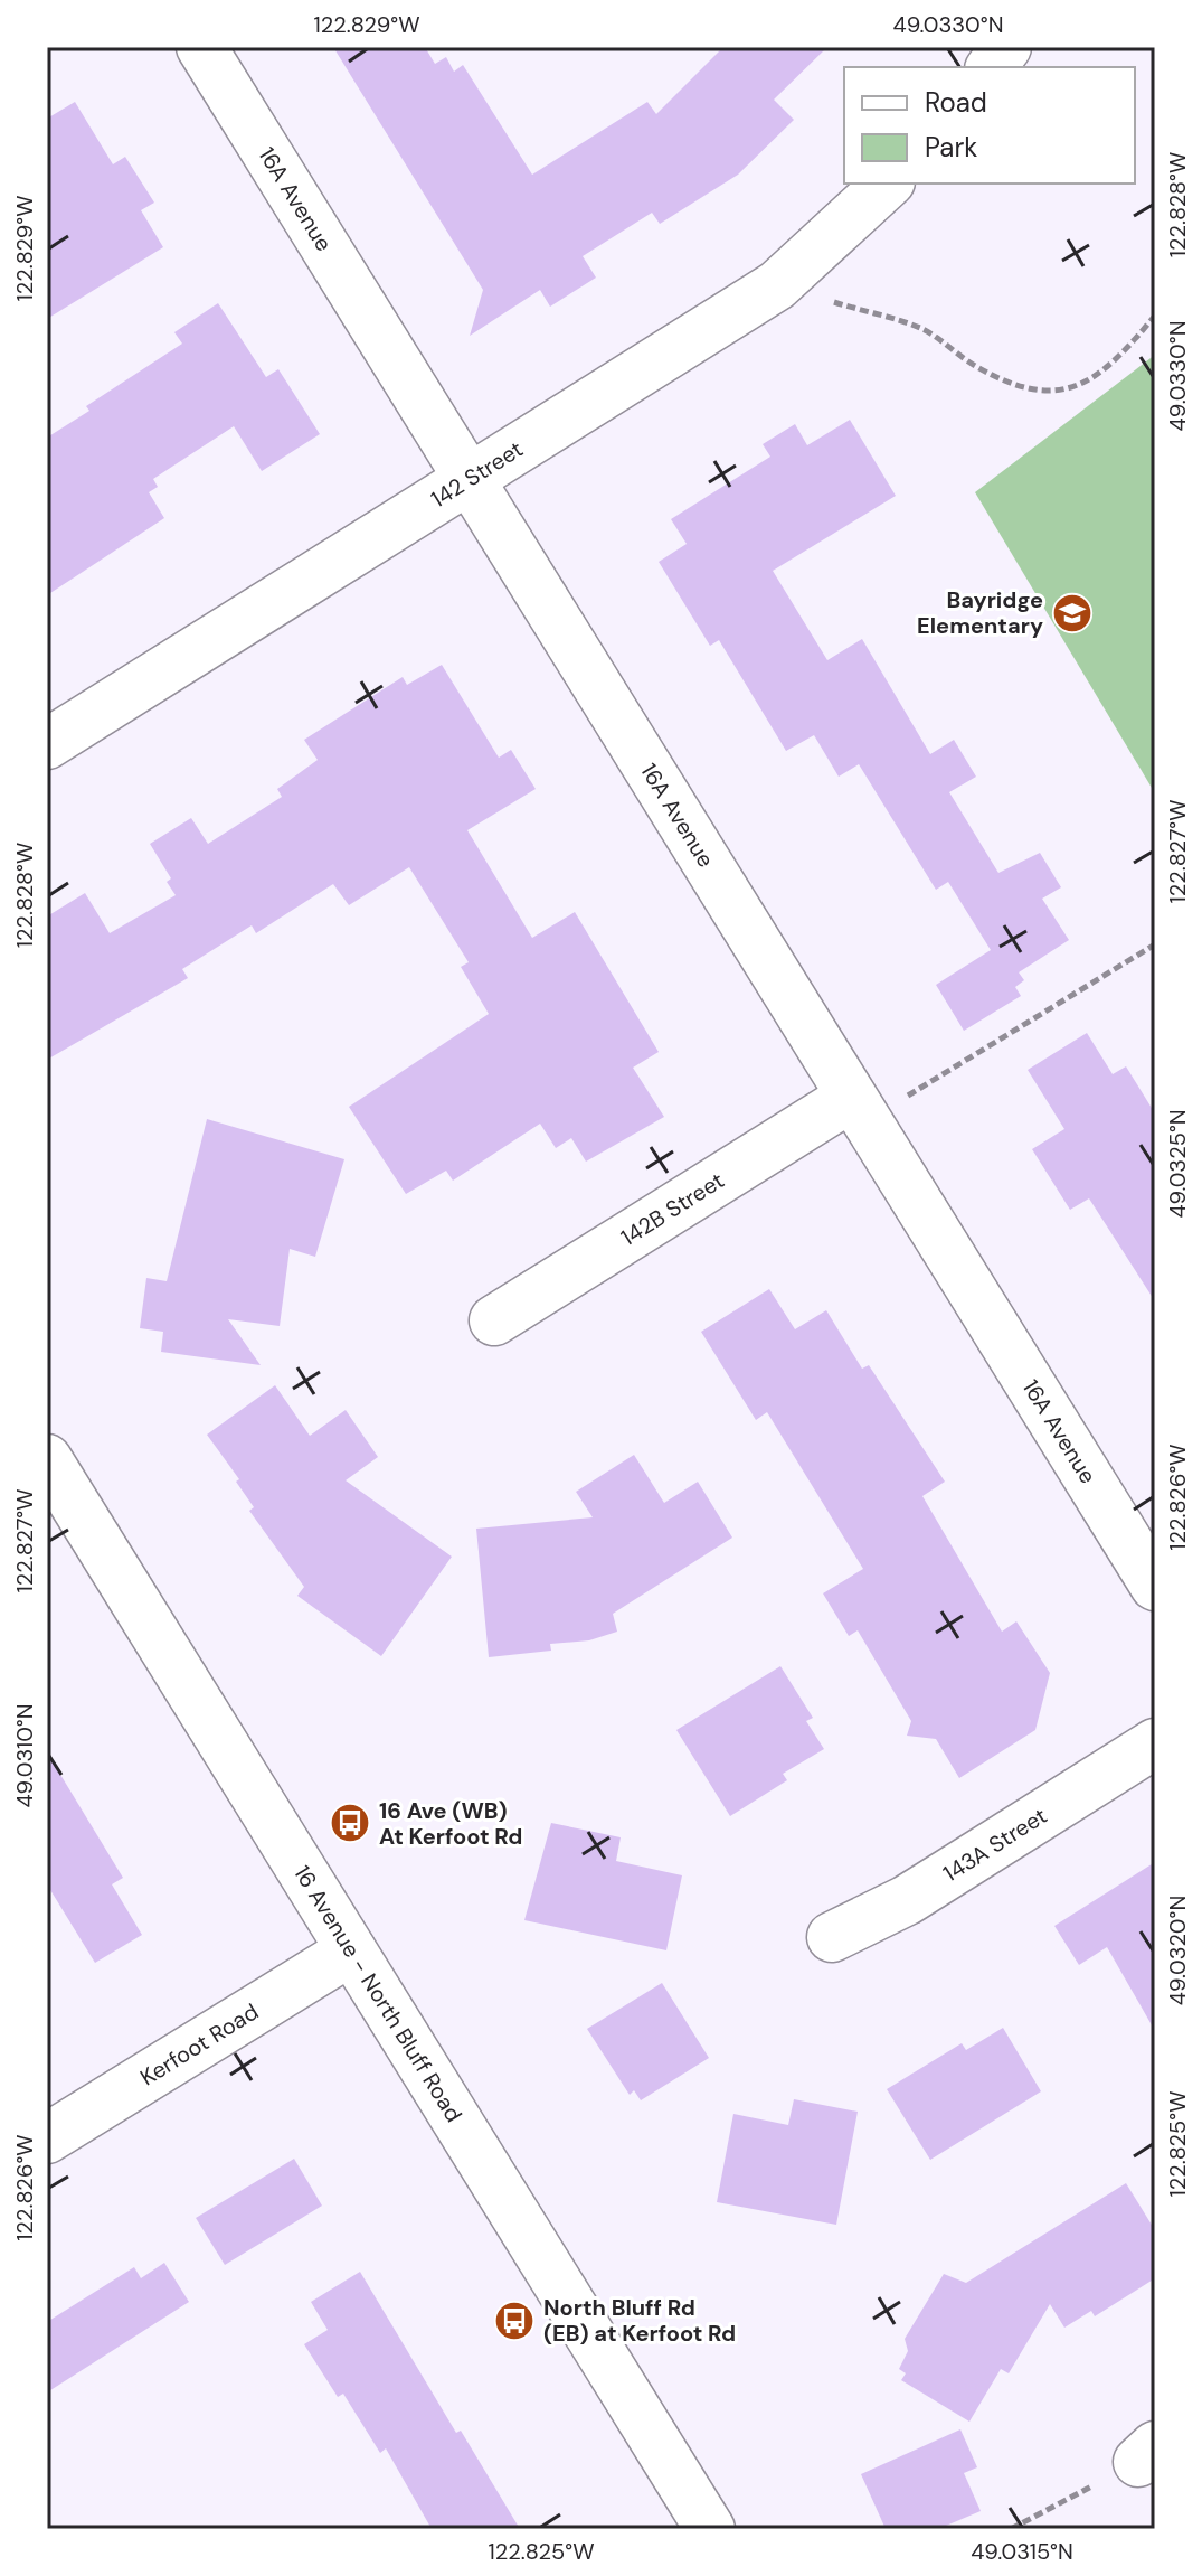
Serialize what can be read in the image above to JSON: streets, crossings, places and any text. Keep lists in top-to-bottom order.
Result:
{
  "streets": {
    "street": [
      "16A Avenue",
      "142 Street",
      "142B Street",
      "143A Street",
      "16 Avenue - North Bluff Road",
      "Kerfoot Road"
    ]
  },
  "crossings": [
    ["16A Avenue", "142 Street"],
    ["16A Avenue", "142B Street"],
    ["16 Avenue - North Bluff Road", "Kerfoot Road"]
  ],
  "places": {
    "school or university": ["Bayridge Elementary"],
    "bus stop": ["16 Ave (WB) At Kerfoot Rd", "North Bluff Rd (EB) at Kerfoot Rd"]
  },
  "legend": ["Road", "Park"],
  "coordinates": [
    "122.829°W",
    "49.0330°N",
    "122.828°W",
    "122.827°W",
    "49.0325°N",
    "122.826°W",
    "49.0310°N",
    "49.0320°N",
    "122.825°W",
    "49.0315°N"
  ]
}
